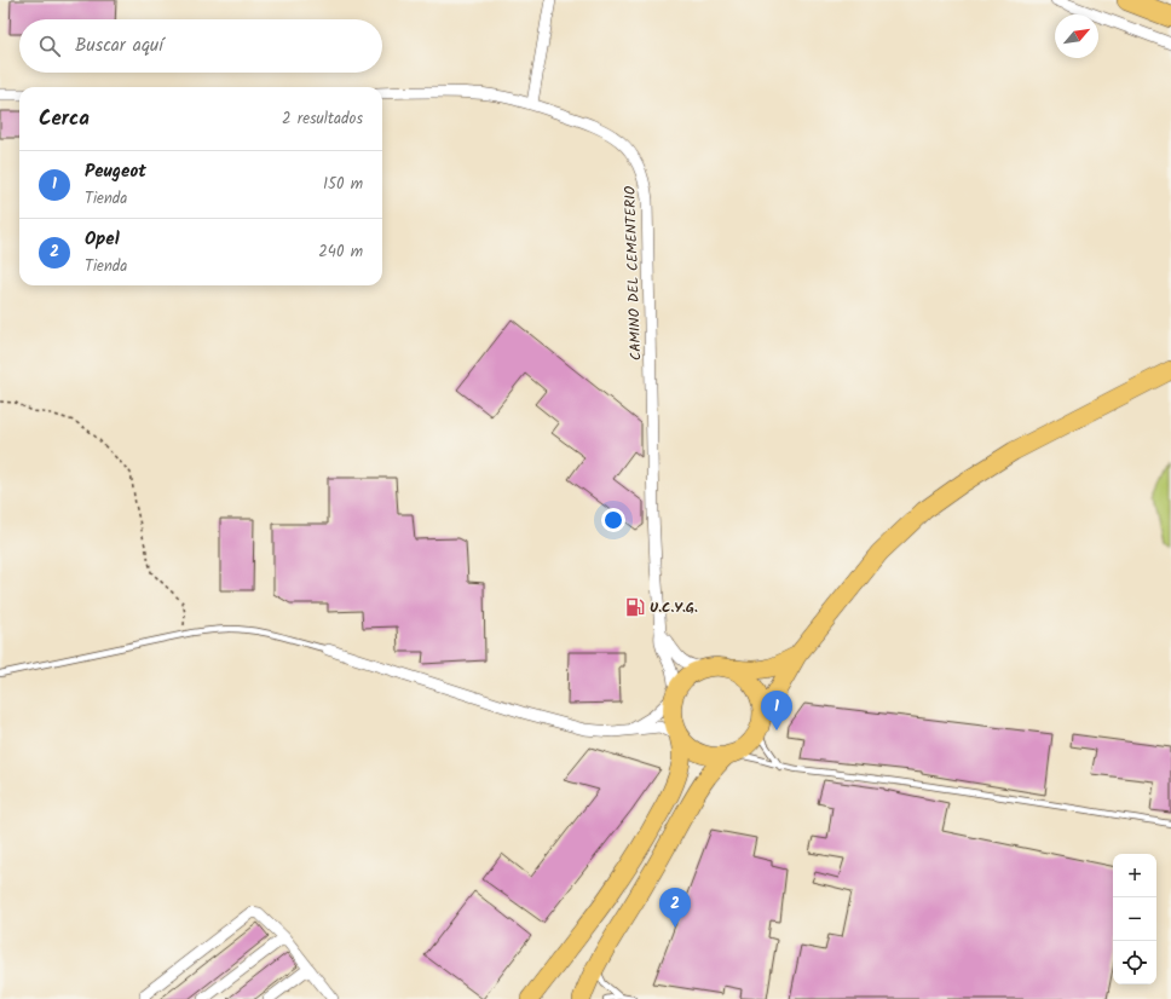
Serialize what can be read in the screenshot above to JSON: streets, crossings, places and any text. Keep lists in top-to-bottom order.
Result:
{
  "streets": {
    "street": ["CAMINO DEL CEMENTERIO"]
  },
  "places": {
    "fuel station": ["U.C.Y.G."]
  },
  "north": "top right",
  "page": {
    "search": "Buscar aquí",
    "heading": ["Cerca", "2 resultados"],
    "list": [
      {
        "mark": "1",
        "name": "Peugeot",
        "note": "Tienda",
        "value": "150 m"
      },
      {
        "mark": "2",
        "name": "Opel",
        "note": "Tienda",
        "value": "240 m"
      }
    ],
    "pins": ["1", "2"],
    "map_buttons": ["+", "−"]
  }
}
